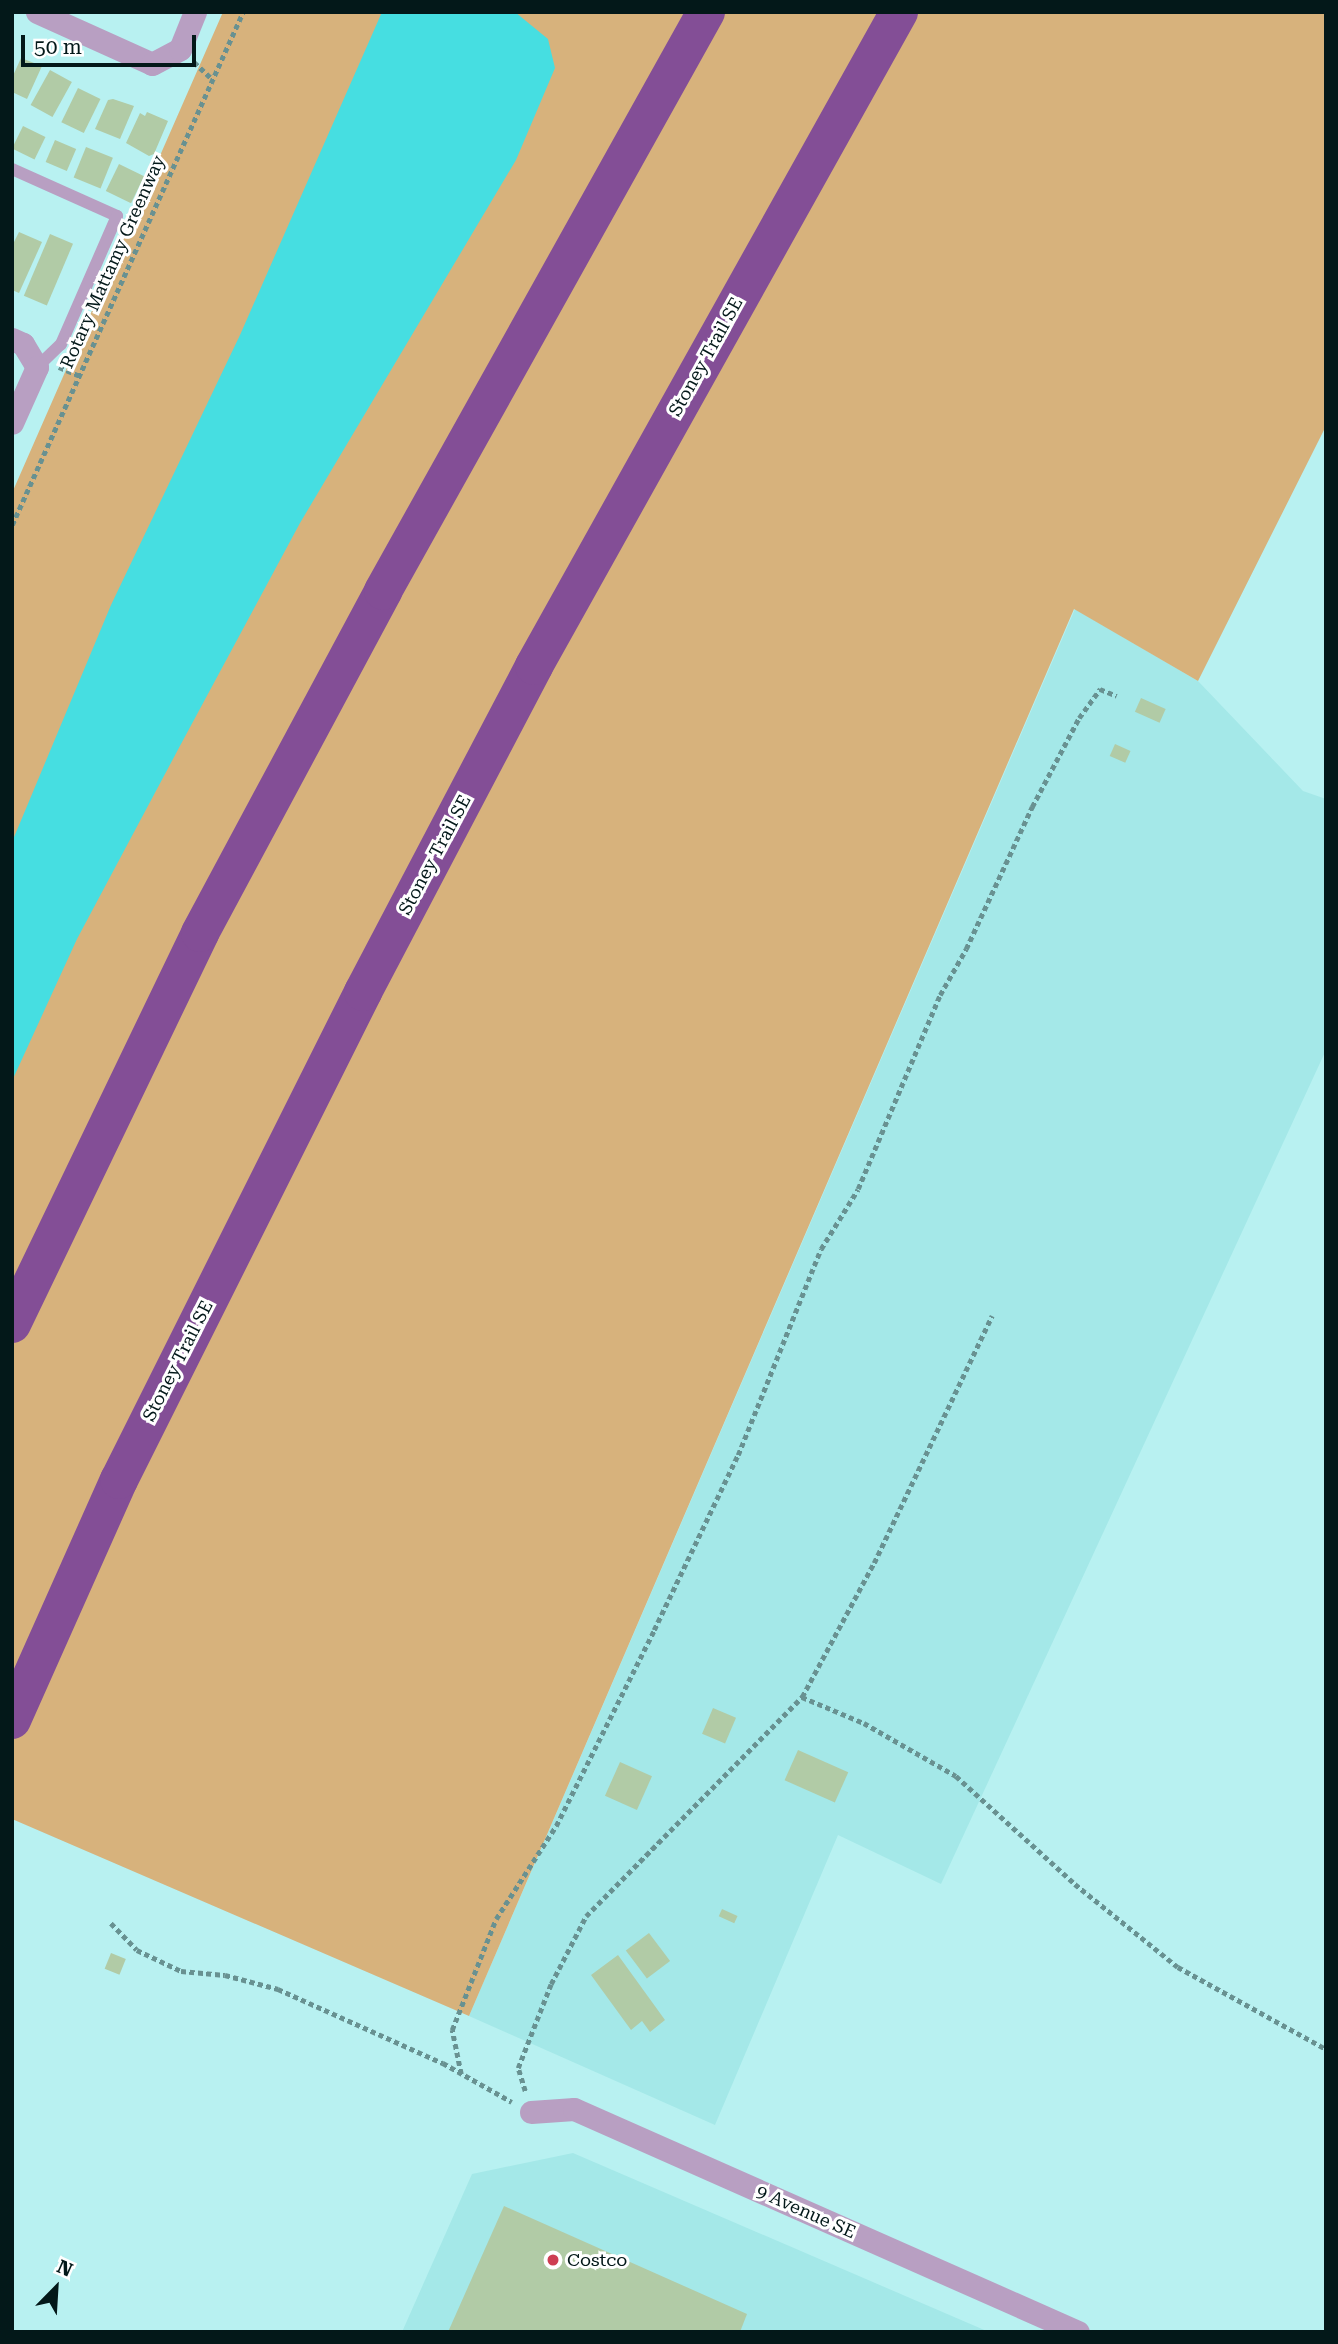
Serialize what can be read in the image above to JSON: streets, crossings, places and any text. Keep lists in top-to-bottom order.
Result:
{
  "streets": {
    "highway": ["Stoney Trail SE"],
    "street": ["9 Avenue SE"],
    "path": ["Rotary Mattamy Greenway"]
  },
  "places": ["Costco"],
  "scale_bar": "50 m",
  "north": "top right"
}
